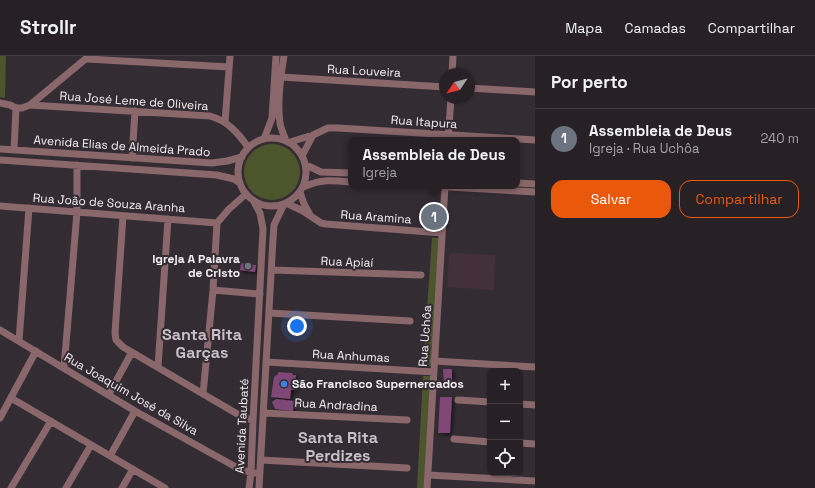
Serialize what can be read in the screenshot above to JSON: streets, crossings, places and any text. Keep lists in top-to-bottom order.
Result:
{
  "streets": {
    "street": [
      "Rua Louveira",
      "Rua José Leme de Oliveira",
      "Rua Itapura",
      "Avenida Elias de Almeida Prado",
      "Rua João de Souza Aranha",
      "Rua Aramina",
      "Rua Apiaí",
      "Rua Uchôa",
      "Rua Anhumas",
      "Rua Joaquim José da Silva",
      "Rua Andradina",
      "Avenida Taubaté"
    ]
  },
  "crossings": [
    ["Rua José Leme de Oliveira", "Rua Itapura"],
    ["Rua José Leme de Oliveira", "Avenida Elias de Almeida Prado"],
    ["Rua José Leme de Oliveira", "Rua Aramina"],
    ["Rua José Leme de Oliveira", "Avenida Taubaté"],
    ["Rua Itapura", "Avenida Elias de Almeida Prado"],
    ["Rua Itapura", "Rua Aramina"],
    ["Rua Itapura", "Avenida Taubaté"],
    ["Avenida Elias de Almeida Prado", "Rua Aramina"],
    ["Avenida Elias de Almeida Prado", "Avenida Taubaté"],
    ["Rua Aramina", "Rua Uchôa"],
    ["Rua Aramina", "Avenida Taubaté"],
    ["Rua Apiaí", "Avenida Taubaté"],
    ["Rua Uchôa", "Rua Anhumas"],
    ["Rua Anhumas", "Avenida Taubaté"],
    ["Rua Joaquim José da Silva", "Avenida Taubaté"],
    ["Rua Andradina", "Avenida Taubaté"]
  ],
  "districts": ["Santa Rita Garças", "Santa Rita Perdizes"],
  "places": ["Igreja A Palavra de Cristo", "São Francisco Supernercados"],
  "north": "bottom left",
  "page": {
    "header": "Strollr",
    "nav": ["Mapa", "Camadas", "Compartilhar"],
    "heading": "Por perto",
    "list": [
      {
        "mark": "1",
        "name": "Assembleia de Deus",
        "note": "Igreja · Rua Uchôa",
        "value": "240 m"
      }
    ],
    "popup": ["Assembleia de Deus", "Igreja"],
    "buttons": ["Salvar", "Compartilhar"],
    "pins": "1",
    "map_buttons": ["+", "−"]
  }
}
